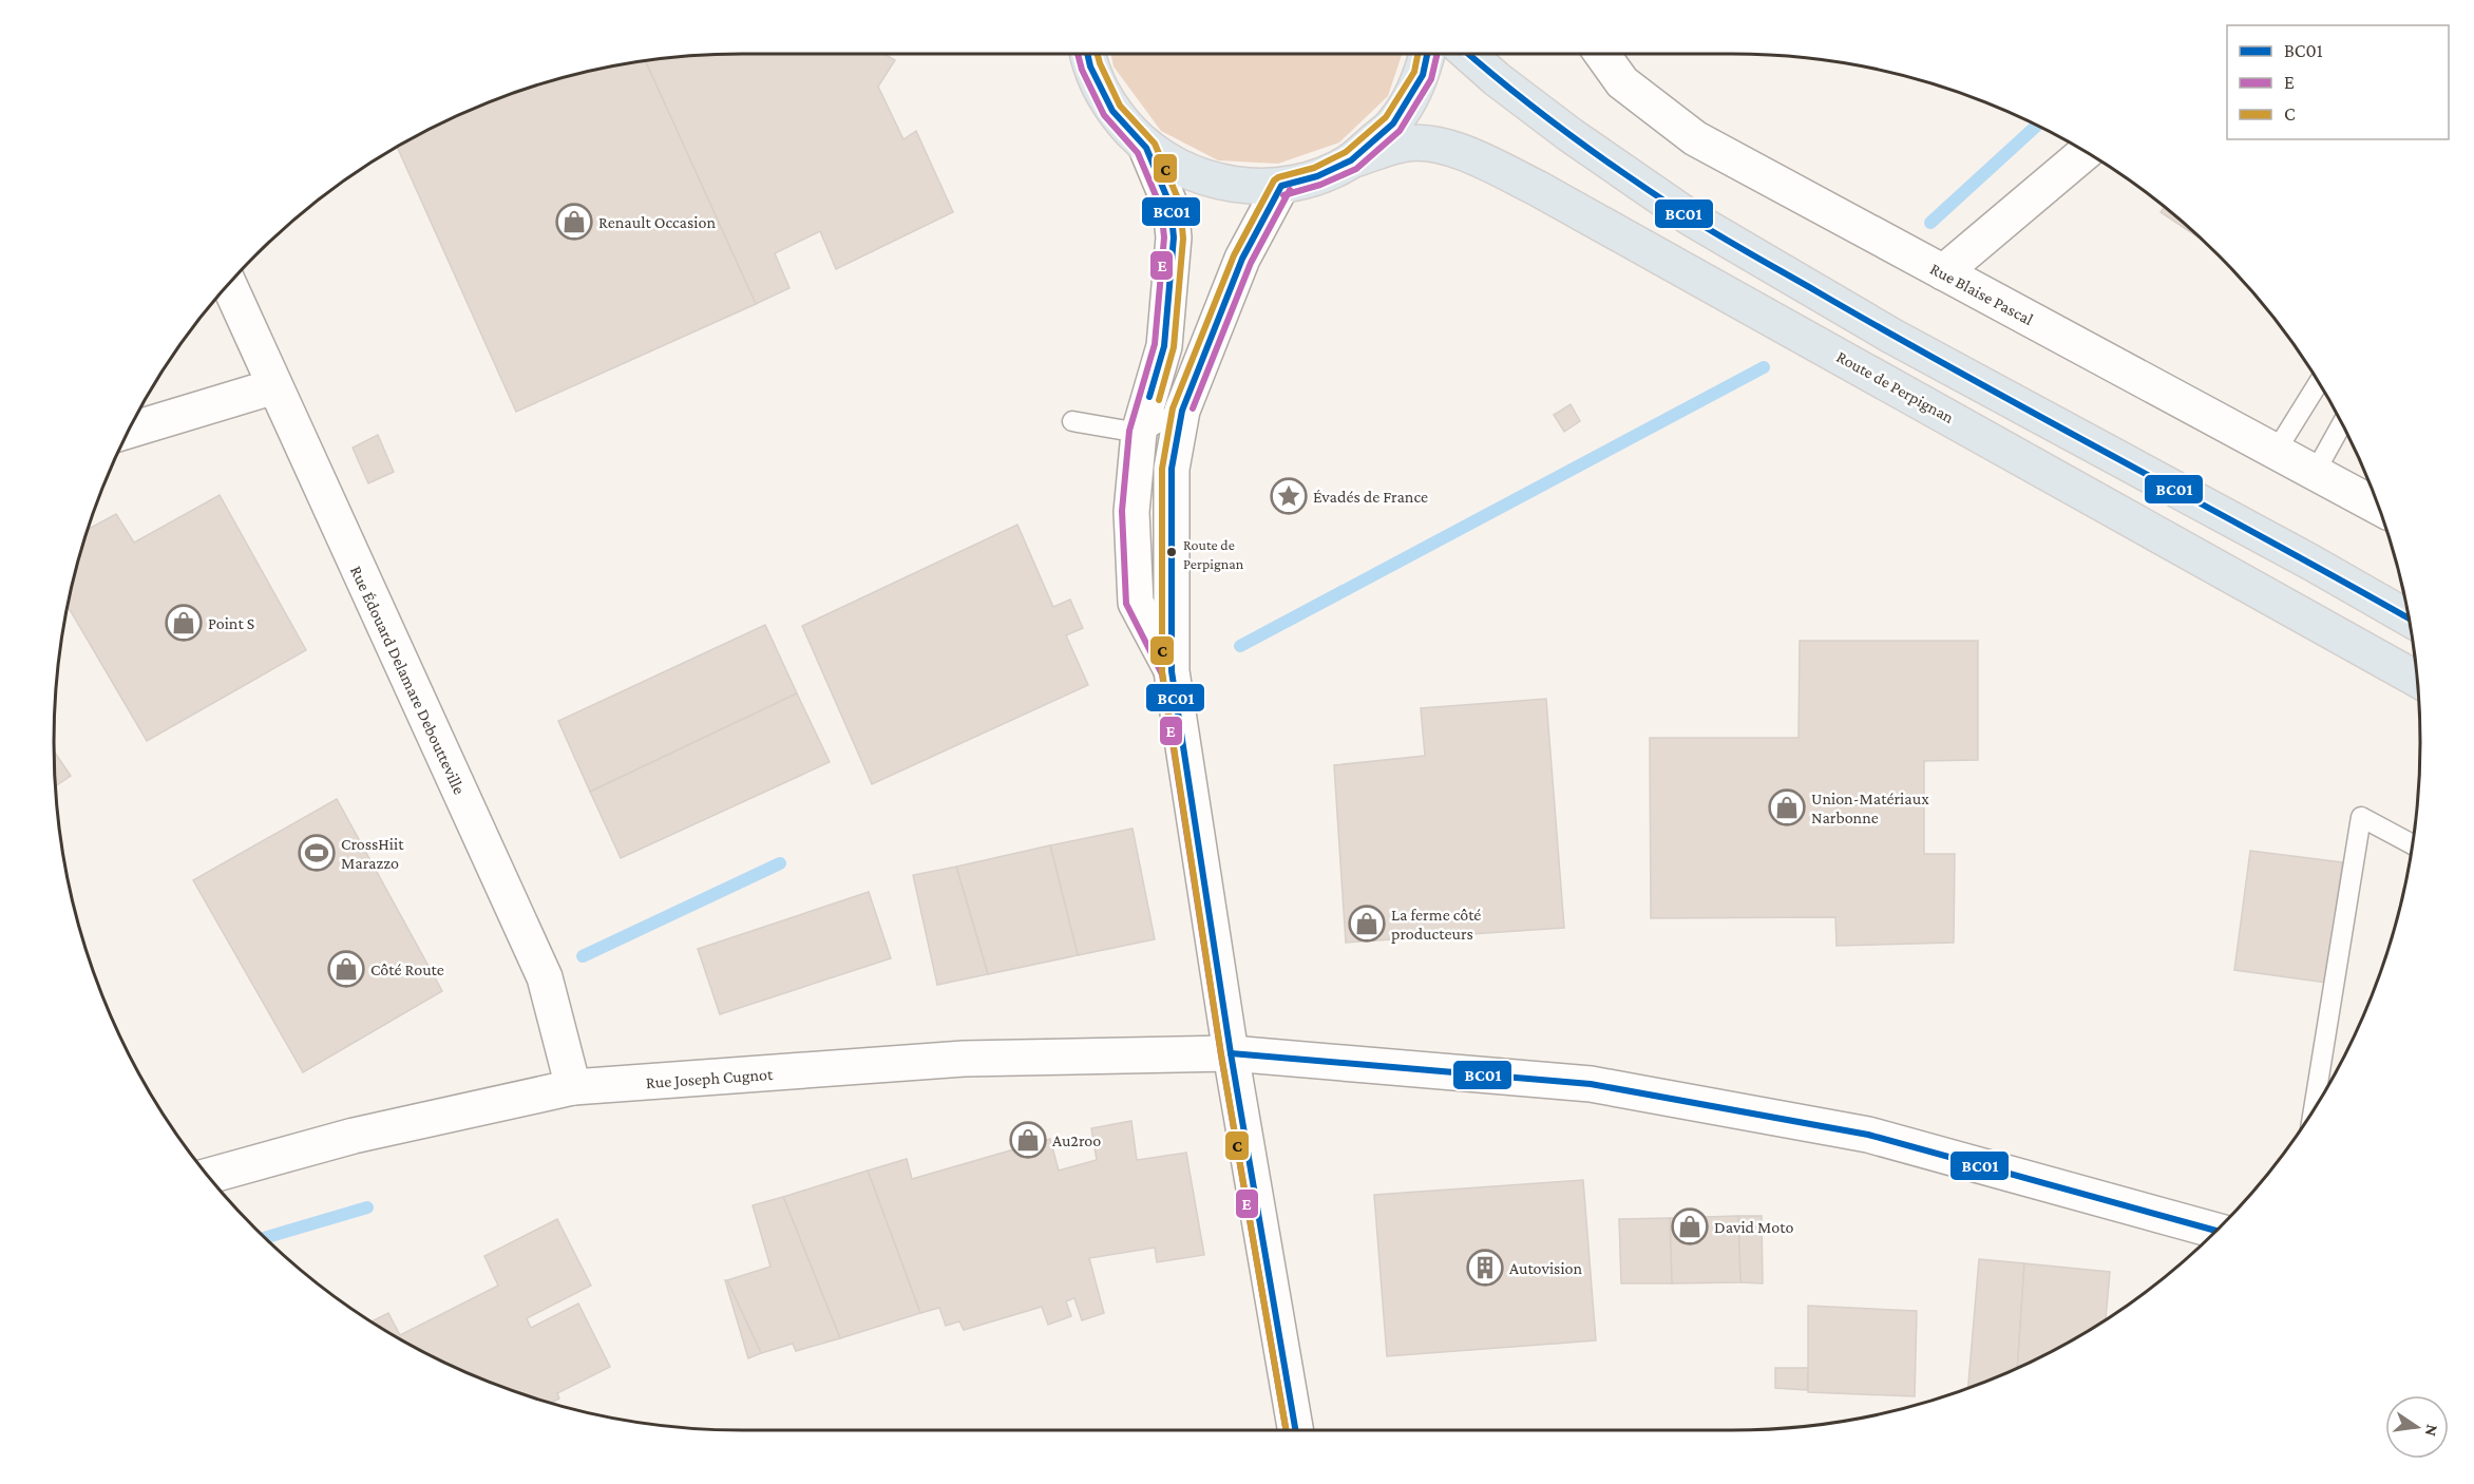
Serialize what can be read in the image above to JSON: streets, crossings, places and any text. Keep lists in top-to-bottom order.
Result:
{
  "streets": {
    "main road": ["Route de Perpignan"],
    "street": ["Rue Blaise Pascal", "Rue Édouard Delamare Deboutteville", "Rue Joseph Cugnot"]
  },
  "crossings": [
    ["Rue Édouard Delamare Deboutteville", "Rue Joseph Cugnot"]
  ],
  "places": {
    "shop": [
      "Renault Occasion",
      "Point S",
      "Union-Matériaux Narbonne",
      "La ferme côté producteurs",
      "Côté Route",
      "Au2roo",
      "David Moto"
    ],
    "place": ["Évadés de France"],
    "other": ["Route de Perpignan"],
    "sports": ["CrossHiit Marazzo"],
    "building": ["Autovision"]
  },
  "lines": ["transit line BC01", "transit line E", "transit line C"],
  "legend": ["BC01", "E", "C"],
  "north": "right"
}
